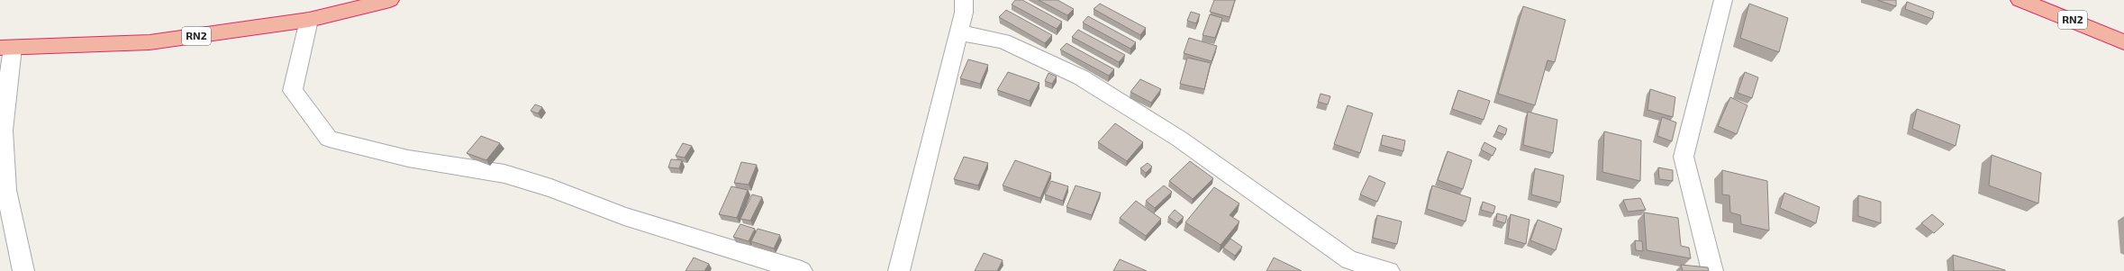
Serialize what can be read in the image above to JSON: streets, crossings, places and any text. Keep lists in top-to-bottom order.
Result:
{
  "streets": {
    "highway": ["RN2"]
  }
}
